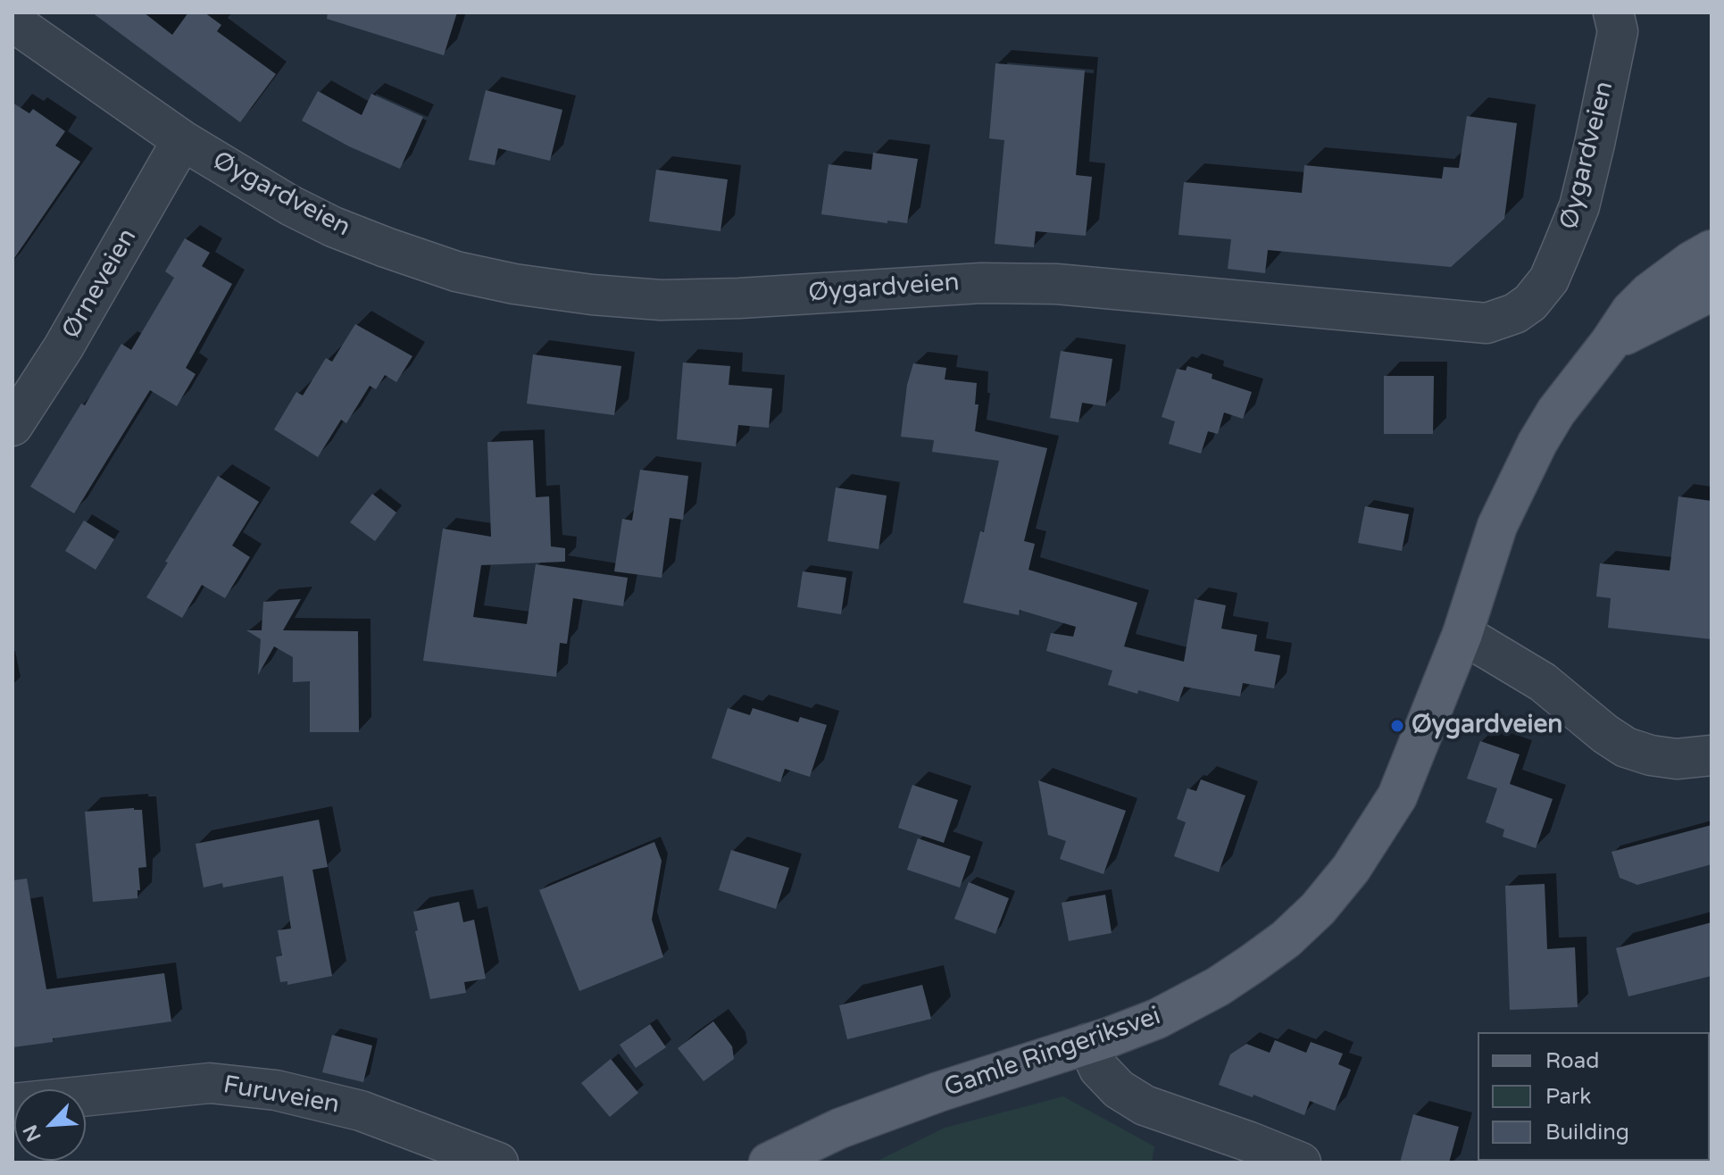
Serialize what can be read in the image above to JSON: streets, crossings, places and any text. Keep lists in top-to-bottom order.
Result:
{
  "streets": {
    "main road": ["Gamle Ringeriksvei"],
    "street": ["Øygardveien", "Ørneveien", "Furuveien"]
  },
  "crossings": [
    ["Øygardveien", "Ørneveien"]
  ],
  "places": ["Øygardveien"],
  "legend": ["Road", "Park", "Building"],
  "north": "bottom left"
}
